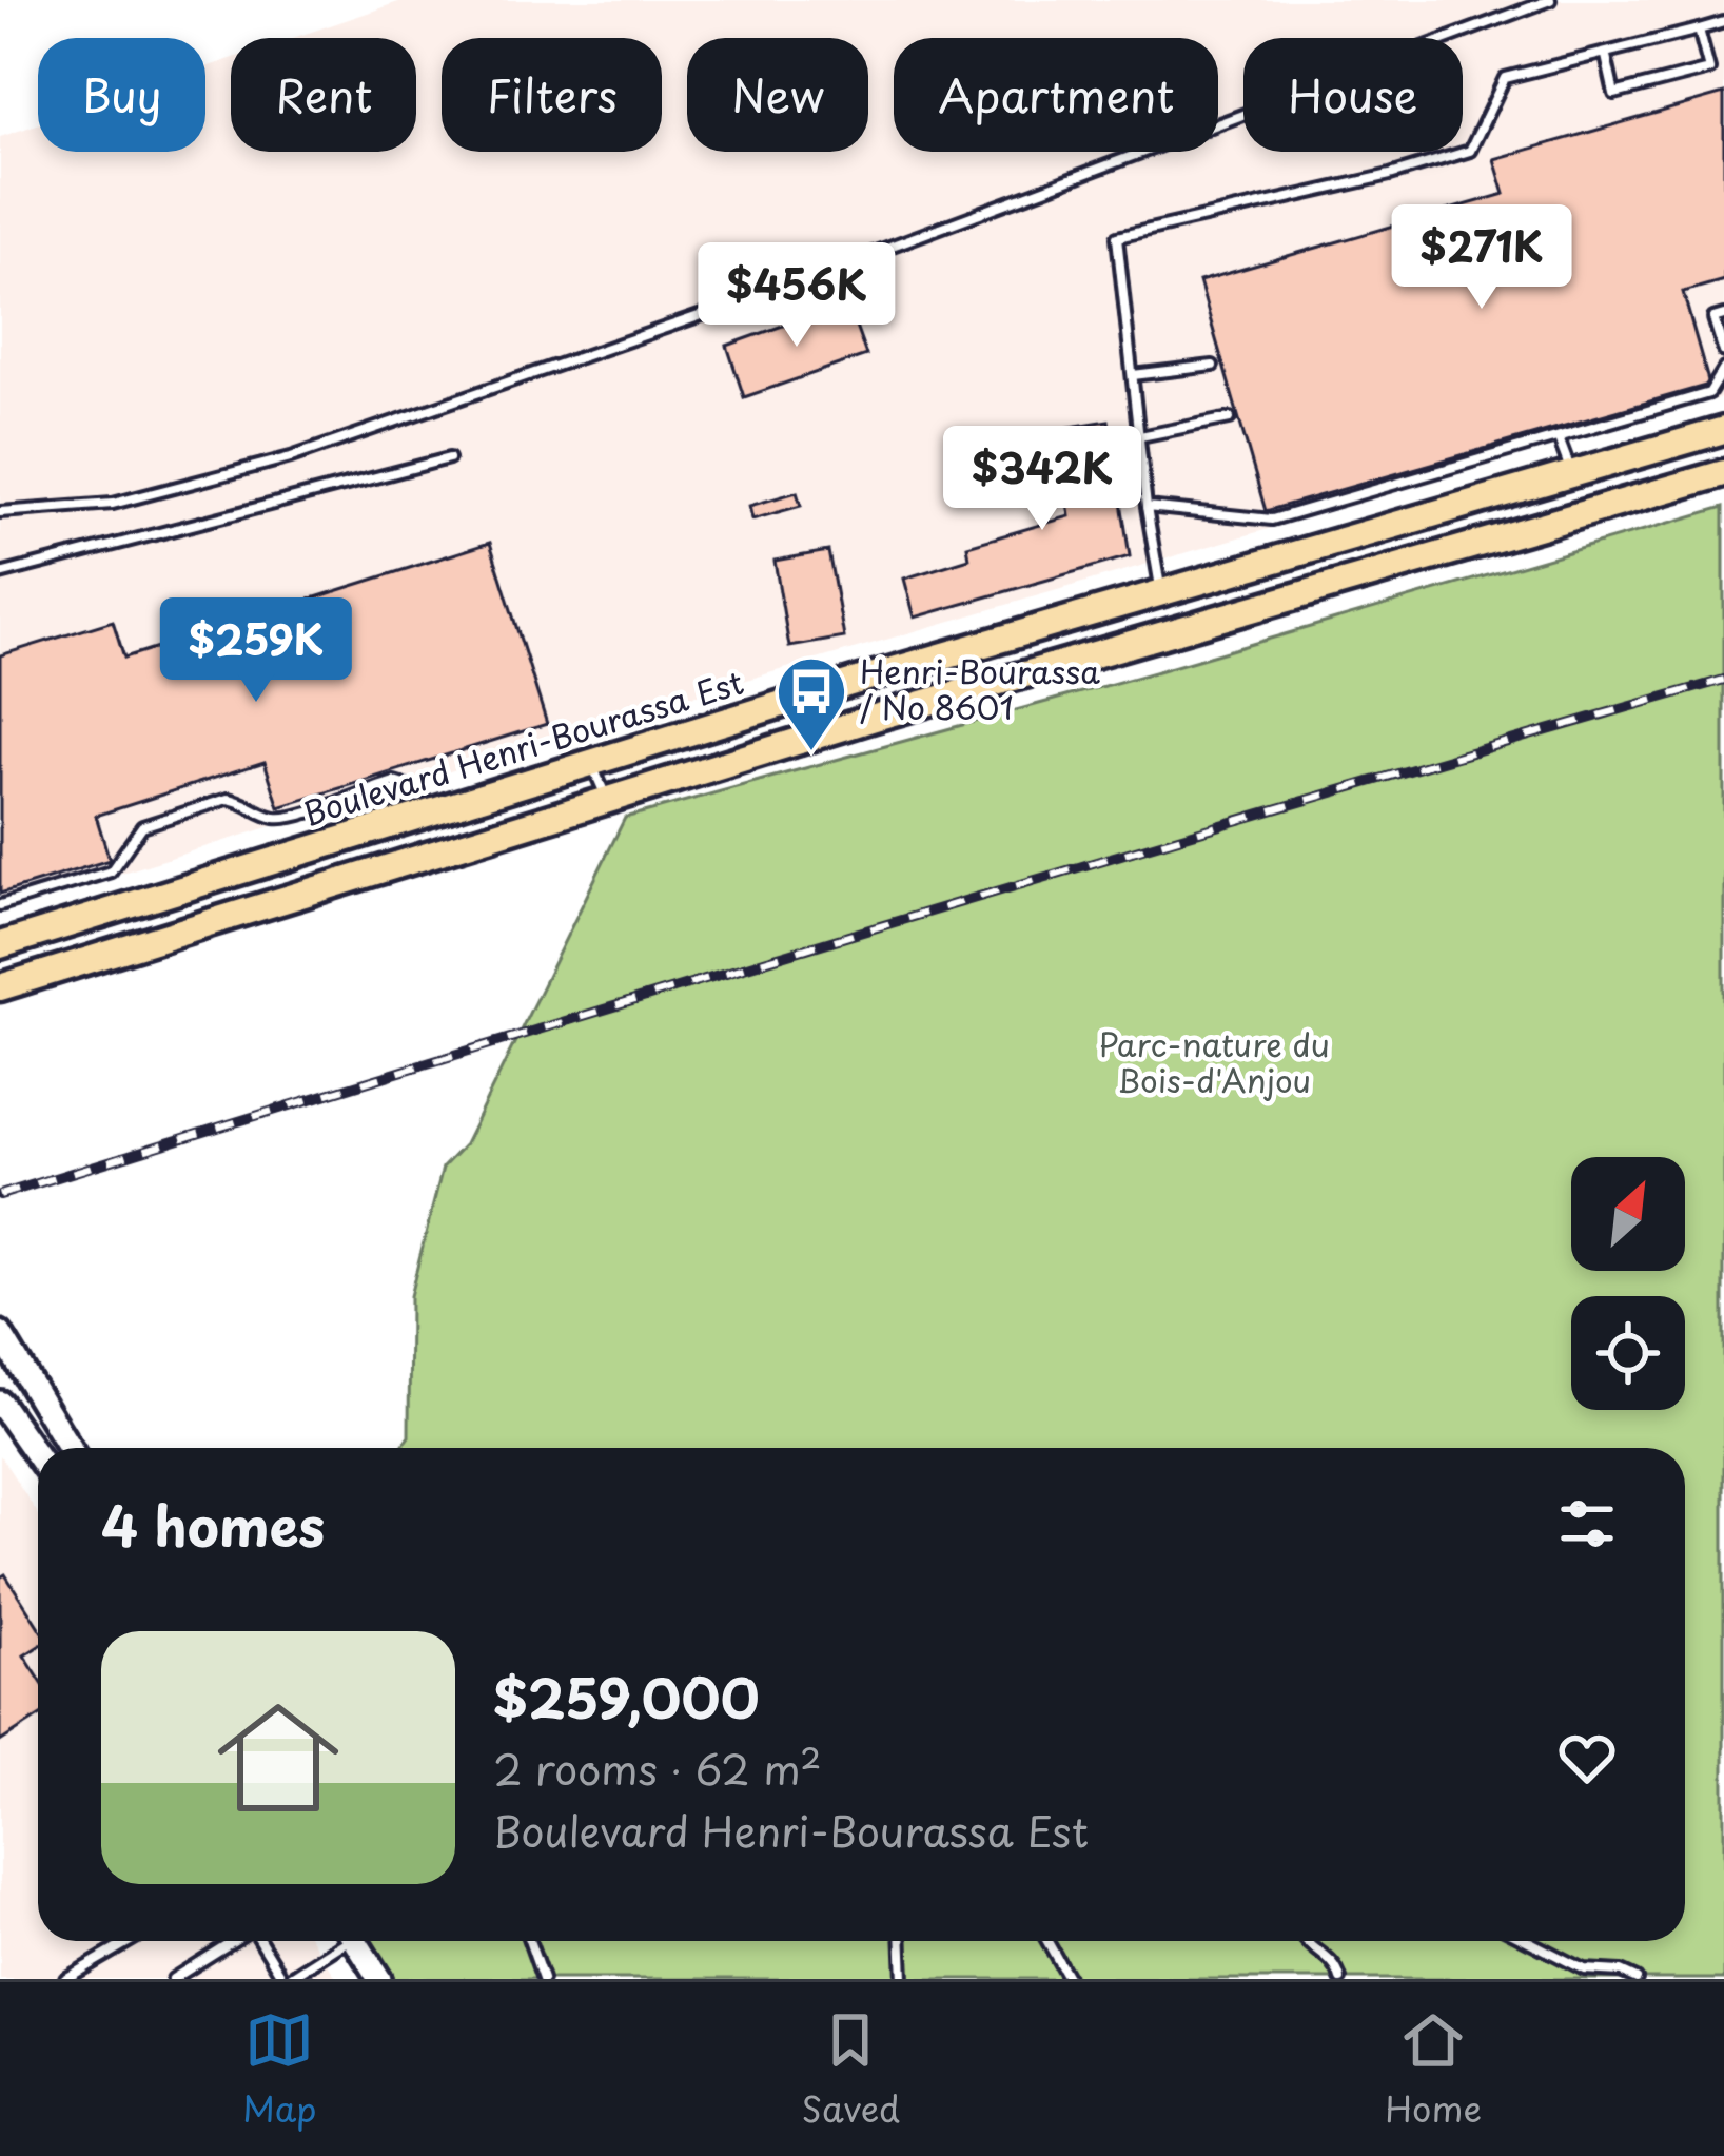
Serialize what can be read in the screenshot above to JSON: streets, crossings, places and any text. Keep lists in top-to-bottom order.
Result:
{
  "streets": {
    "main road": ["Boulevard Henri-Bourassa Est"]
  },
  "parks": ["Parc-nature du Bois-d'Anjou"],
  "places": {
    "bus stop": ["Henri-Bourassa / No 8601"]
  },
  "north": "top right",
  "page": {
    "chip": [
      "Buy",
      "Rent",
      "Filters",
      "New",
      "Apartment",
      "House"
    ],
    "price": [
      "$271K",
      "$456K",
      "$342K",
      "$259K"
    ],
    "heading": "4 homes",
    "list": [
      {
        "name": "$259,000",
        "note": "2 rooms · 62 m² · Boulevard Henri-Bourassa Est"
      }
    ],
    "tabs": ["Map", "Saved", "Home"]
  }
}
